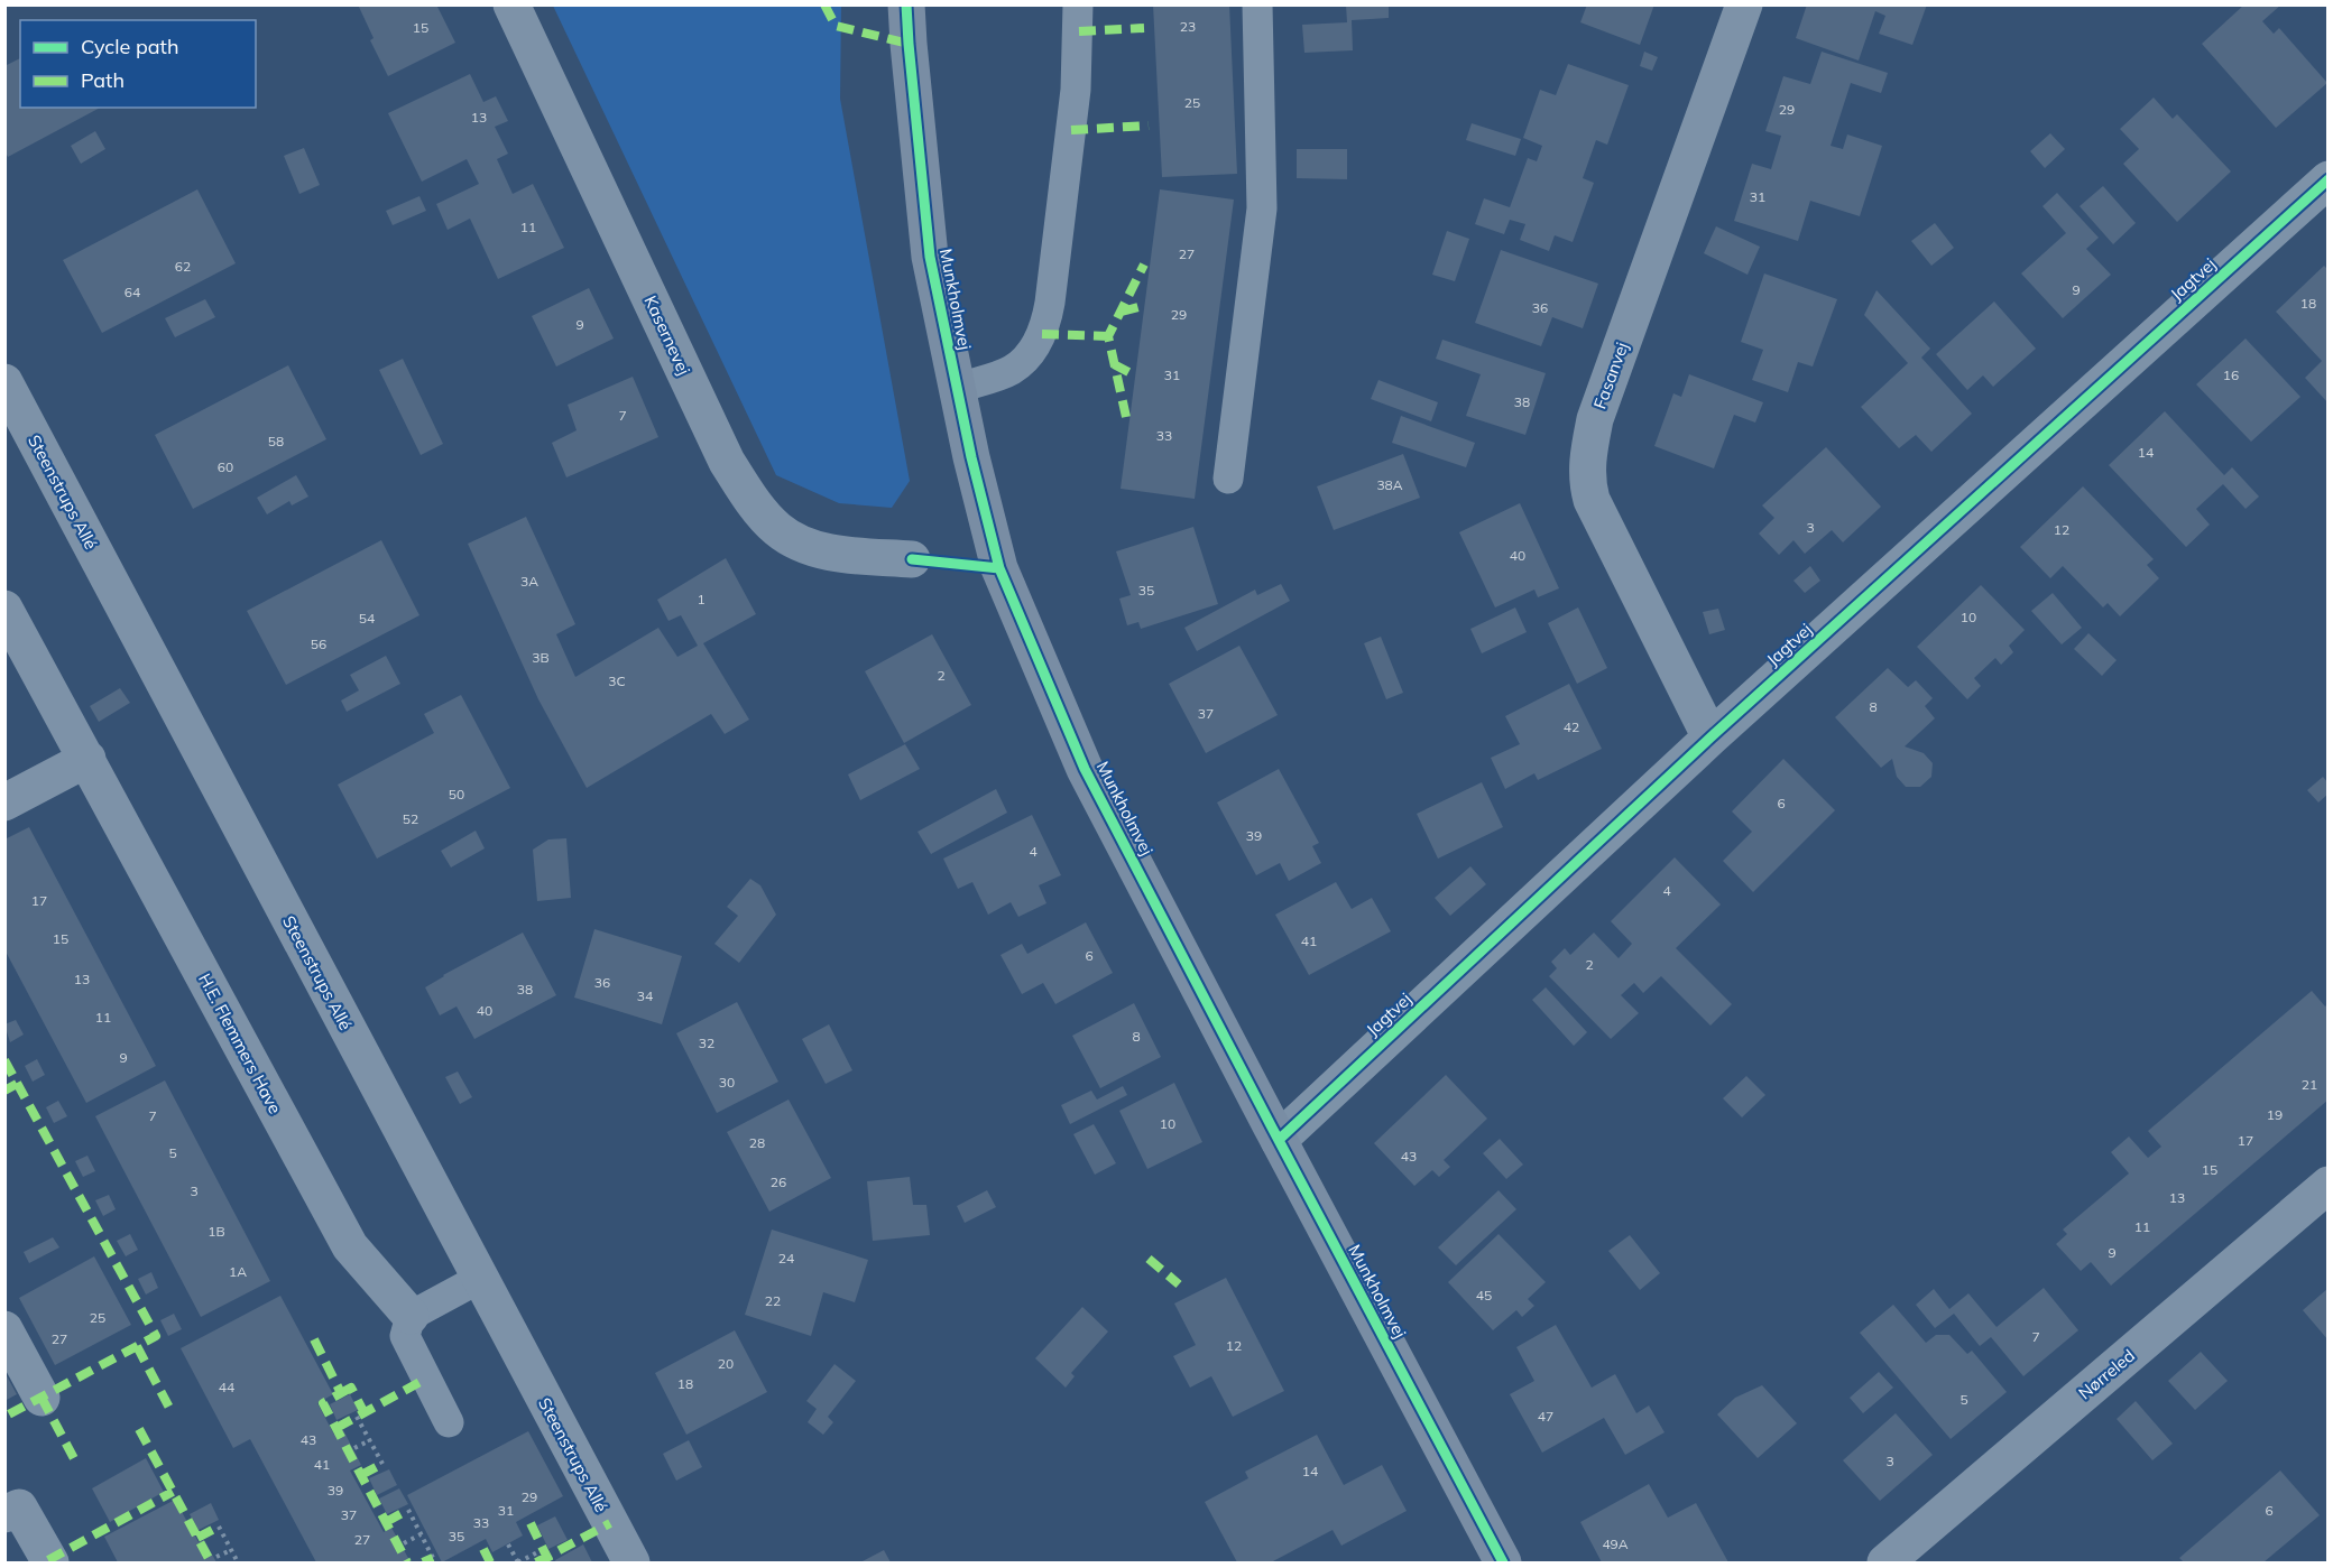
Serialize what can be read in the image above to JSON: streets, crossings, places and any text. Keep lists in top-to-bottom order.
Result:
{
  "streets": {
    "street": [
      "Jagtvej",
      "Munkholmvej",
      "Kasernevej",
      "Fasanvej",
      "Steenstrups Allé",
      "H.E. Flemmers Have",
      "Nørreled"
    ]
  },
  "crossings": [
    ["Jagtvej", "Munkholmvej"],
    ["Jagtvej", "Fasanvej"]
  ],
  "house_numbers": [
    "23",
    "15",
    "25",
    "29",
    "13",
    "31",
    "11",
    "27",
    "62",
    "9",
    "64",
    "18",
    "36",
    "29",
    "9",
    "31",
    "16",
    "38",
    "7",
    "33",
    "58",
    "14",
    "60",
    "38A",
    "3",
    "12",
    "40",
    "3A",
    "35",
    "1",
    "10",
    "54",
    "56",
    "3B",
    "2",
    "3C",
    "8",
    "37",
    "42",
    "50",
    "6",
    "52",
    "39",
    "4",
    "4",
    "17",
    "15",
    "41",
    "6",
    "2",
    "13",
    "36",
    "38",
    "34",
    "40",
    "11",
    "8",
    "32",
    "9",
    "30",
    "21",
    "19",
    "7",
    "10",
    "17",
    "28",
    "5",
    "43",
    "15",
    "26",
    "3",
    "13",
    "11",
    "1B",
    "9",
    "24",
    "1A",
    "45",
    "22",
    "25",
    "7",
    "27",
    "12",
    "20",
    "18",
    "44",
    "5",
    "47",
    "43",
    "3",
    "41",
    "14",
    "39",
    "29",
    "31",
    "6",
    "37",
    "33",
    "35",
    "27",
    "49A"
  ],
  "legend": ["Cycle path", "Path"]
}
